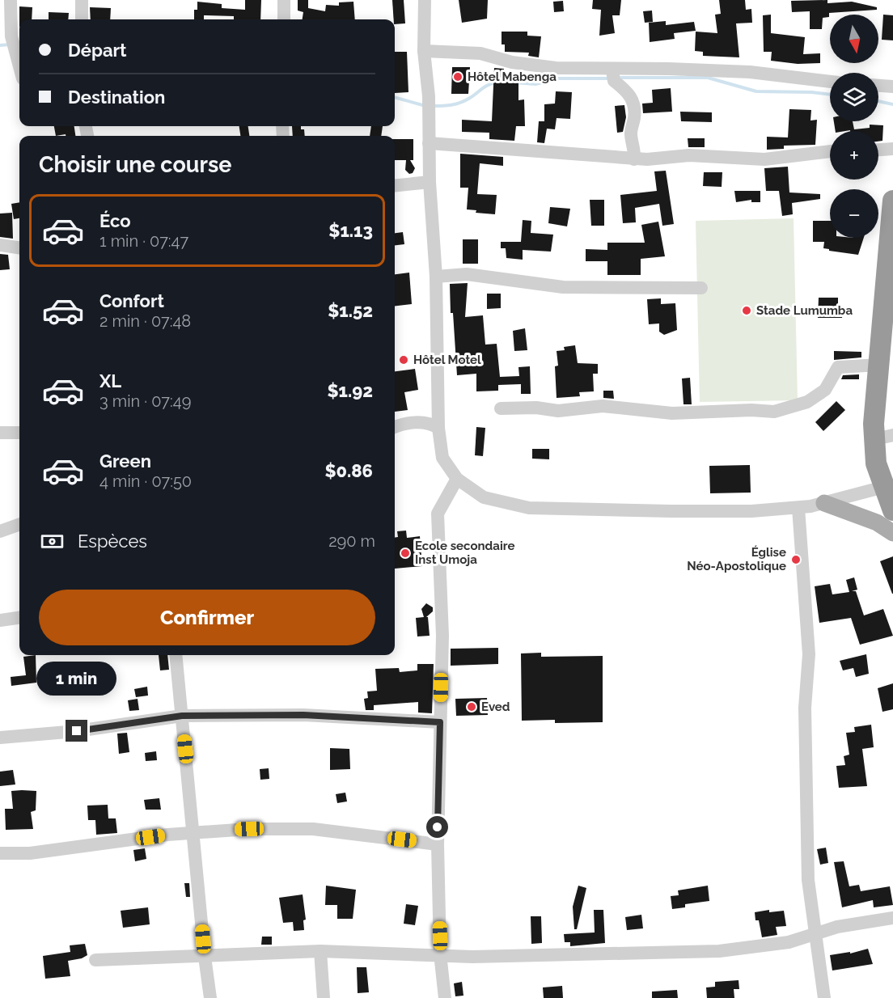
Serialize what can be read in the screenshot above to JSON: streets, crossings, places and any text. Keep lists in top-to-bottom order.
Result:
{
  "places": [
    "Hôtel Mabenga",
    "Stade Lumumba",
    "Hôtel Motel",
    "Ecole secondaire Inst Umoja",
    "Église Néo-Apostolique",
    "Eved"
  ],
  "north": "bottom",
  "page": {
    "map_buttons": ["+", "−"],
    "banner": ["Départ", "Destination"],
    "heading": "Choisir une course",
    "list": [
      {
        "name": "Éco",
        "note": "1 min · 07:47",
        "value": "$1.13"
      },
      {
        "name": "Confort",
        "note": "2 min · 07:48",
        "value": "$1.52"
      },
      {
        "name": "XL",
        "note": "3 min · 07:49",
        "value": "$1.92"
      },
      {
        "name": "Green",
        "note": "4 min · 07:50",
        "value": "$0.86"
      }
    ],
    "pay": ["Espèces", "290 m"],
    "buttons": "Confirmer",
    "bubble": "1 min"
  }
}
